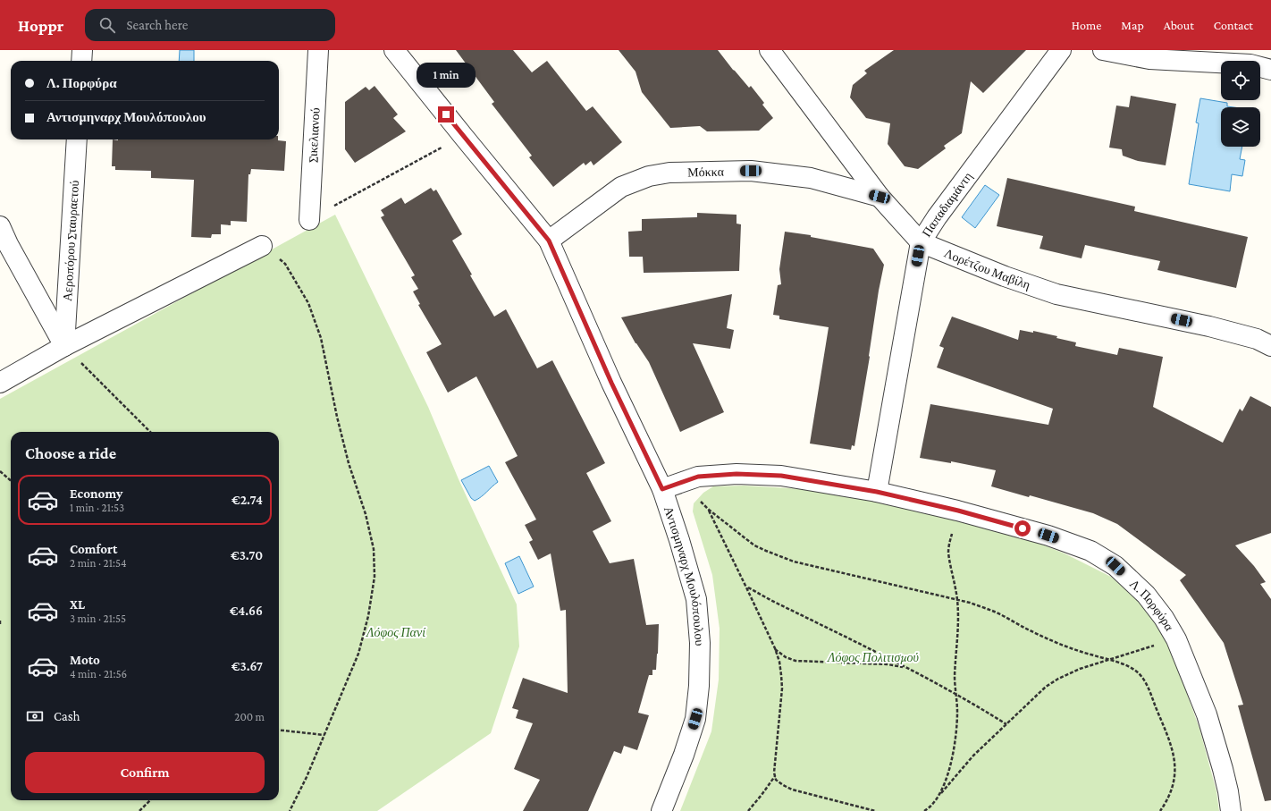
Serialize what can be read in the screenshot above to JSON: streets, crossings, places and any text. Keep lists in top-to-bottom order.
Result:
{
  "streets": {
    "street": [
      "Σικελιανού",
      "Μόκκα",
      "Παπαδιαμάντη",
      "Αεροπόρου Σταυραετού",
      "Λορέτζου Μαβίλη",
      "Αντισμηναρχ Μουλόπουλου",
      "Λ. Πορφύρα"
    ]
  },
  "crossings": [
    ["Μόκκα", "Λορέτζου Μαβίλη"],
    ["Μόκκα", "Αντισμηναρχ Μουλόπουλου"],
    ["Παπαδιαμάντη", "Λορέτζου Μαβίλη"],
    ["Παπαδιαμάντη", "Λ. Πορφύρα"],
    ["Αντισμηναρχ Μουλόπουλου", "Λ. Πορφύρα"]
  ],
  "parks": ["Λόφος Πανί", "Λόφος Πολιτισμού"],
  "page": {
    "header": "Hoppr",
    "search": "Search here",
    "nav": [
      "Home",
      "Map",
      "About",
      "Contact"
    ],
    "banner": ["Λ. Πορφύρα", "Αντισμηναρχ Μουλόπουλου"],
    "bubble": "1 min",
    "heading": "Choose a ride",
    "list": [
      {
        "name": "Economy",
        "note": "1 min · 21:53",
        "value": "€2.74"
      },
      {
        "name": "Comfort",
        "note": "2 min · 21:54",
        "value": "€3.70"
      },
      {
        "name": "XL",
        "note": "3 min · 21:55",
        "value": "€4.66"
      },
      {
        "name": "Moto",
        "note": "4 min · 21:56",
        "value": "€3.67"
      }
    ],
    "pay": ["Cash", "200 m"],
    "buttons": "Confirm"
  }
}
